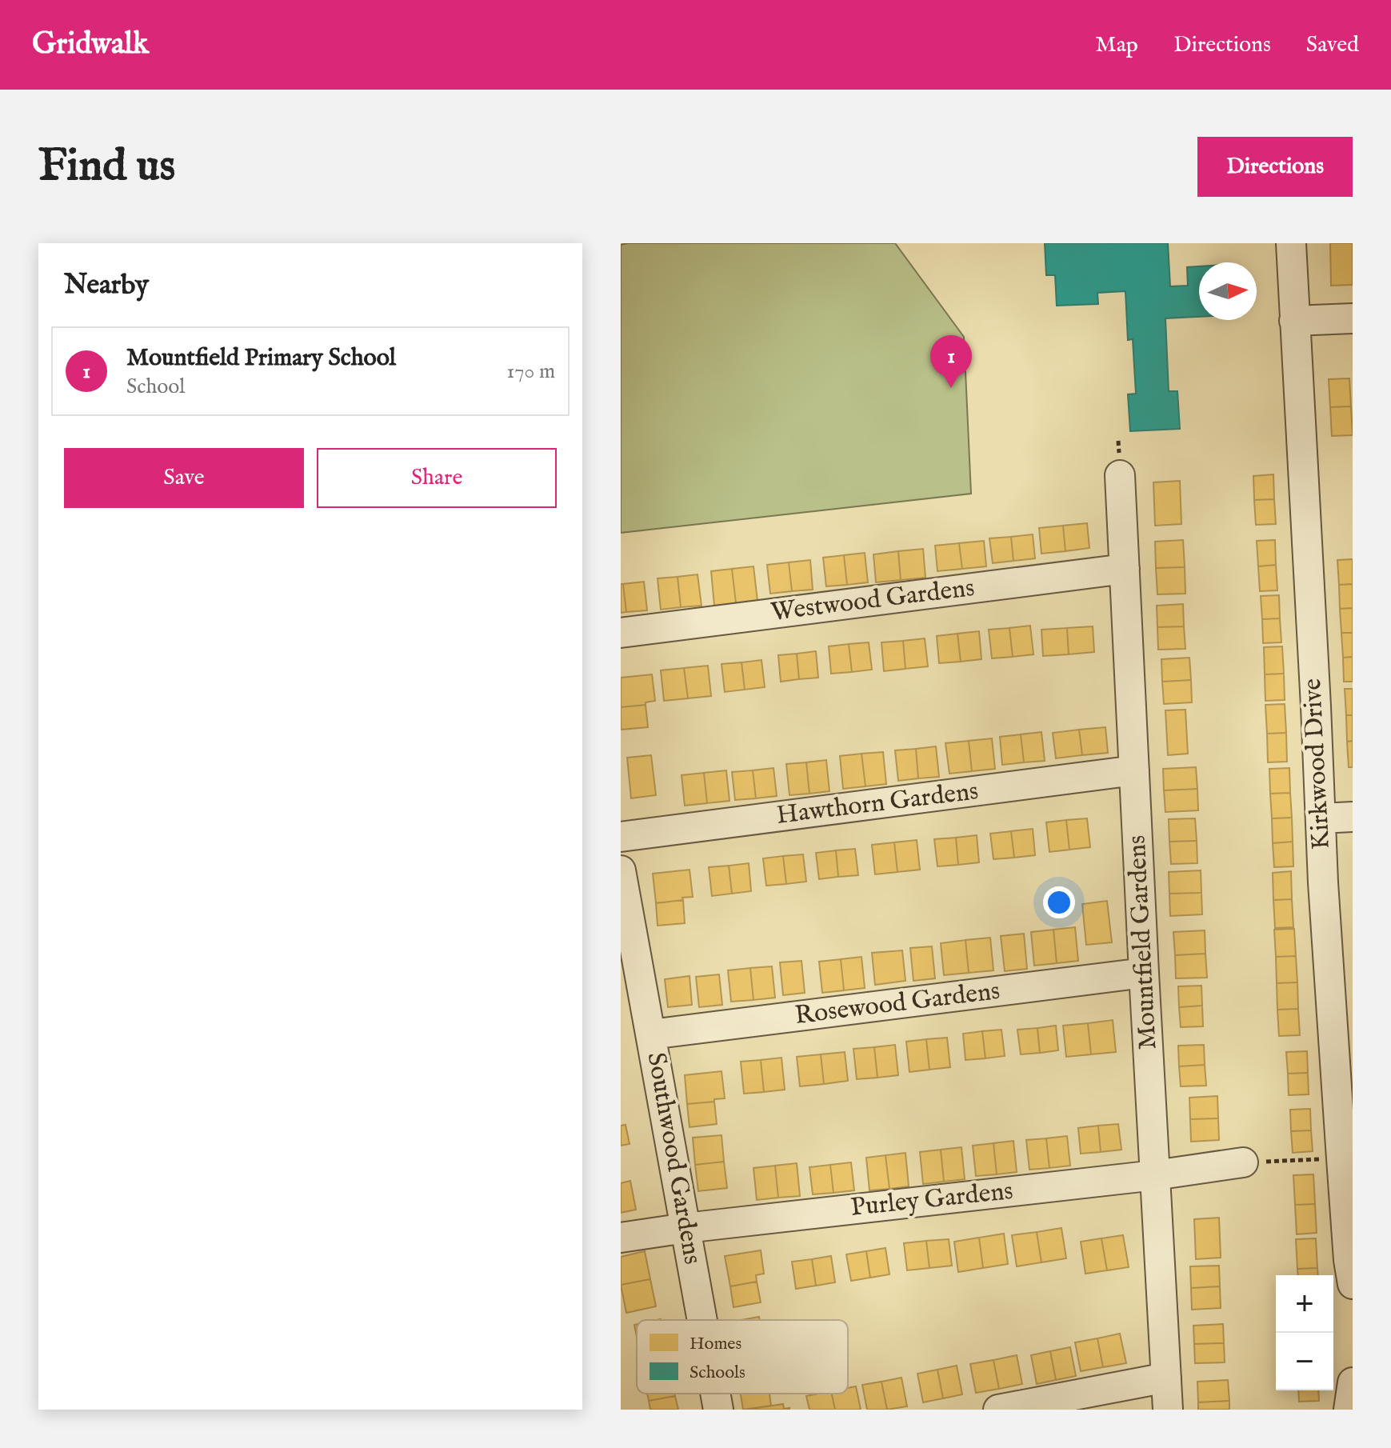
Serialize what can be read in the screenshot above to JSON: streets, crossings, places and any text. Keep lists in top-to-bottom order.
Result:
{
  "streets": {
    "street": [
      "Westwood Gardens",
      "Kirkwood Drive",
      "Hawthorn Gardens",
      "Mountfield Gardens",
      "Rosewood Gardens",
      "Southwood Gardens",
      "Purley Gardens"
    ]
  },
  "crossings": [
    ["Westwood Gardens", "Mountfield Gardens"],
    ["Hawthorn Gardens", "Mountfield Gardens"],
    ["Mountfield Gardens", "Rosewood Gardens"],
    ["Mountfield Gardens", "Purley Gardens"],
    ["Rosewood Gardens", "Southwood Gardens"],
    ["Southwood Gardens", "Purley Gardens"]
  ],
  "legend": ["Homes", "Schools"],
  "north": "right",
  "page": {
    "header": "Gridwalk",
    "nav": ["Map", "Directions", "Saved"],
    "buttons": [
      "Directions",
      ["Save", "Share"]
    ],
    "title": "Find us",
    "heading": "Nearby",
    "list": [
      {
        "mark": "1",
        "name": "Mountfield Primary School",
        "note": "School",
        "value": "170 m"
      }
    ],
    "pins": "1",
    "map_buttons": ["+", "−"]
  }
}
